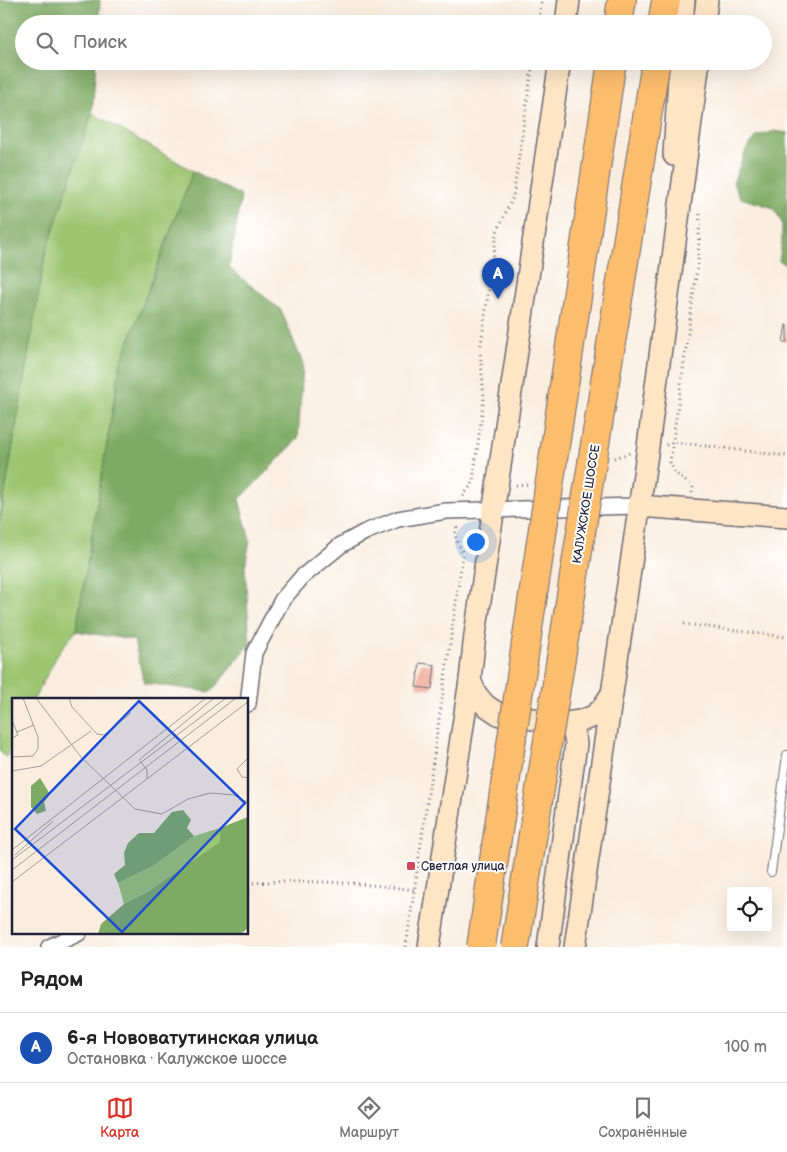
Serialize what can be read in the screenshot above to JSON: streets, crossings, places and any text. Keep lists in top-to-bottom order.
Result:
{
  "streets": {
    "highway": ["КАЛУЖСКОЕ ШОССЕ"]
  },
  "places": {
    "transit": ["Светлая улица"]
  },
  "page": {
    "search": "Поиск",
    "pins": "A",
    "heading": "Рядом",
    "list": [
      {
        "mark": "A",
        "name": "6-я Нововатутинская улица",
        "note": "Остановка · Калужское шоссе",
        "value": "100 m"
      }
    ],
    "nav": ["Карта", "Маршрут", "Сохранённые"]
  }
}
